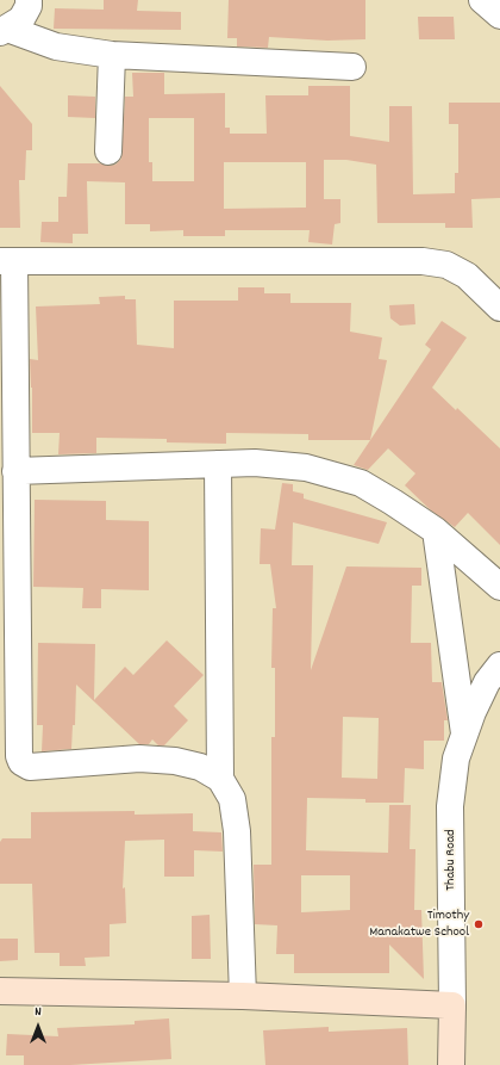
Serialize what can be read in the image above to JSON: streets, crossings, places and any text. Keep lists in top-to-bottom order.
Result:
{
  "streets": {
    "street": ["Thabu Road"]
  },
  "places": ["Timothy Manakatwe School"],
  "north": "top"
}
